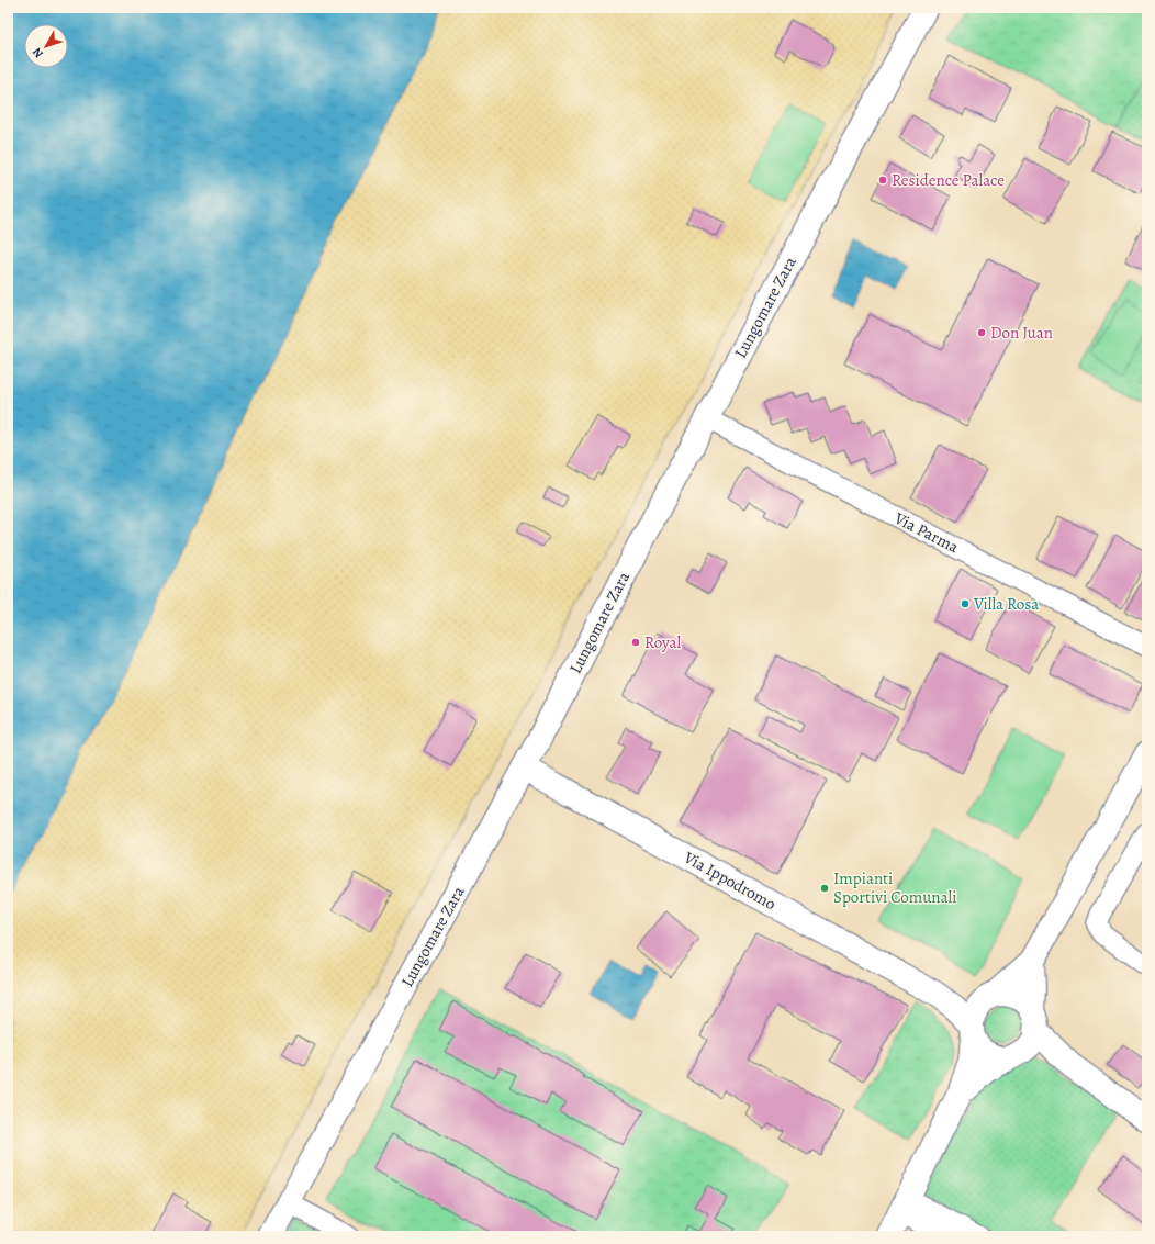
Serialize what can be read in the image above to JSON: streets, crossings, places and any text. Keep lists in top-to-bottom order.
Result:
{
  "streets": {
    "street": ["Lungomare Zara", "Via Parma", "Via Ippodromo"]
  },
  "crossings": [
    ["Lungomare Zara", "Via Parma"],
    ["Lungomare Zara", "Via Ippodromo"]
  ],
  "places": [
    "Residence Palace",
    "Don Juan",
    "Villa Rosa",
    "Royal",
    "Impianti Sportivi Comunali"
  ],
  "north": "bottom left"
}
